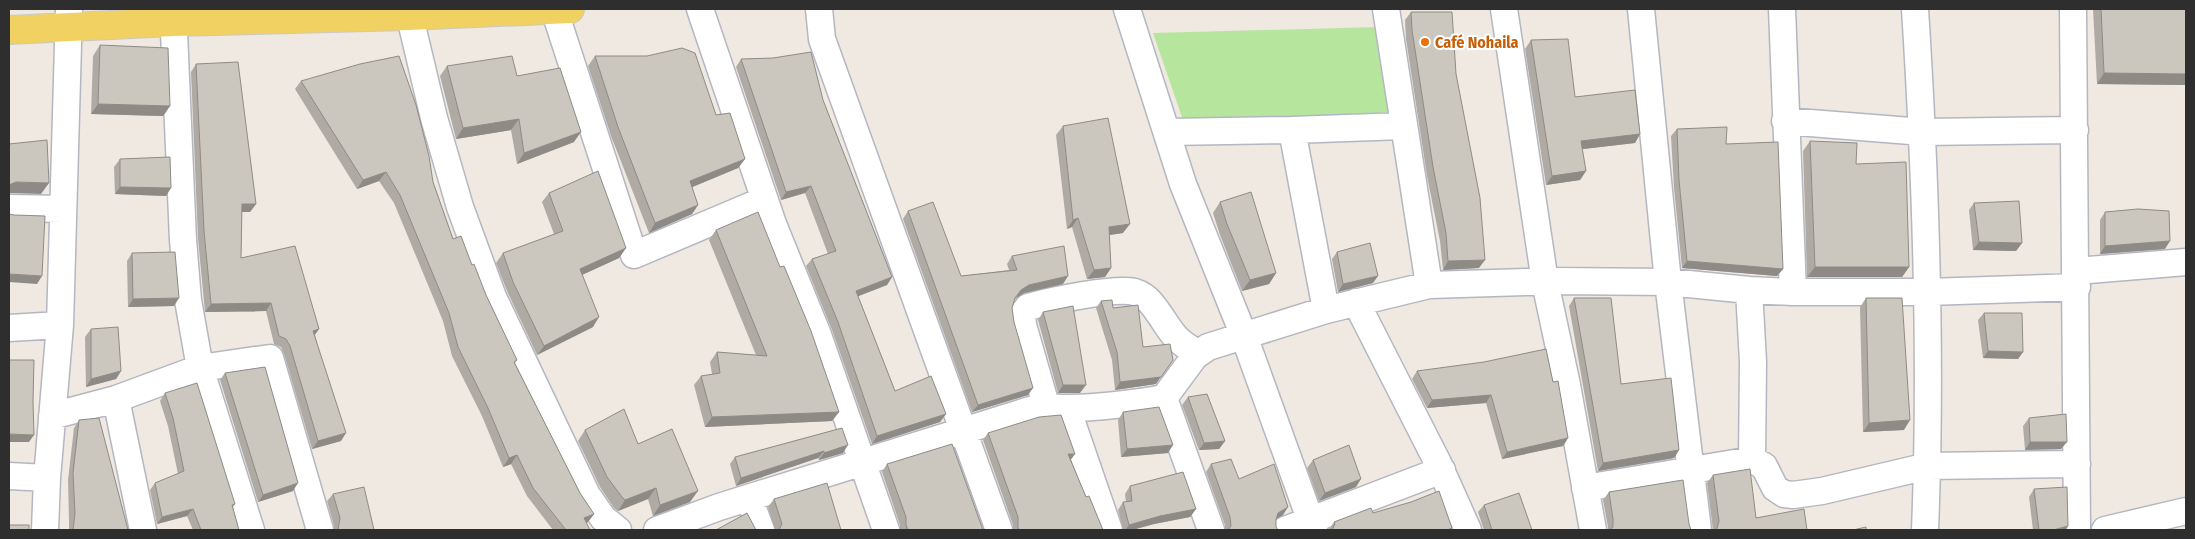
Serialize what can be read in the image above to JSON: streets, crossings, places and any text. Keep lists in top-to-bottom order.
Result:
{
  "places": ["Café Nohaila"]
}
